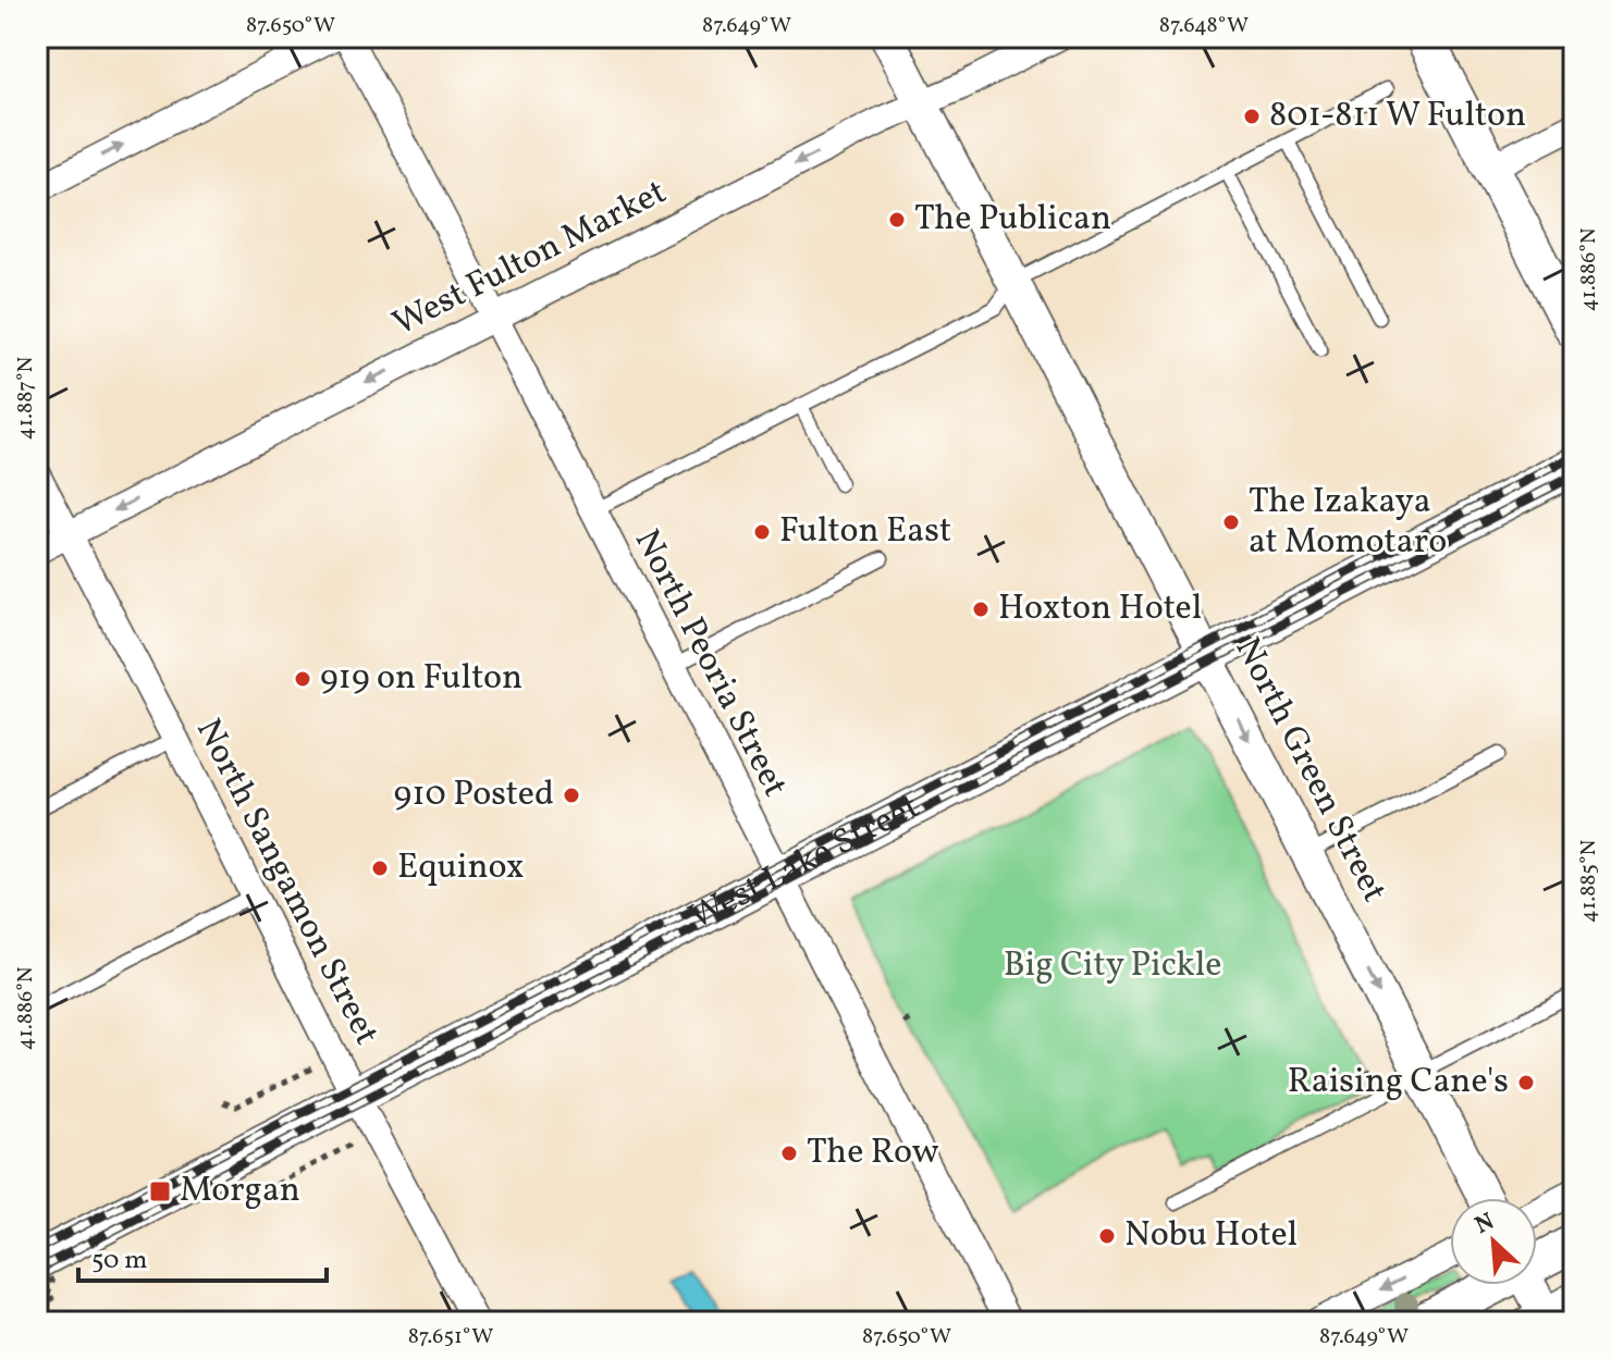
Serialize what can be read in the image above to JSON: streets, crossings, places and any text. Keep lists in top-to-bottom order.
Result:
{
  "streets": {
    "main road": ["West Lake Street"],
    "street": [
      "West Fulton Market",
      "North Peoria Street",
      "North Green Street",
      "North Sangamon Street"
    ]
  },
  "crossings": [
    ["West Fulton Market", "North Peoria Street"],
    ["West Fulton Market", "North Green Street"],
    ["West Fulton Market", "North Sangamon Street"],
    ["North Peoria Street", "West Lake Street"],
    ["North Green Street", "West Lake Street"],
    ["West Lake Street", "North Sangamon Street"]
  ],
  "one_way": ["West Fulton Market", "North Green Street"],
  "parks": ["Big City Pickle"],
  "places": {
    "other": [
      "801-811 W Fulton",
      "The Publican",
      "The Izakaya at Momotaro",
      "Fulton East",
      "Hoxton Hotel",
      "919 on Fulton",
      "910 Posted",
      "Equinox",
      "Raising Cane's",
      "The Row",
      "Nobu Hotel"
    ],
    "transit": ["Morgan"]
  },
  "scale_bar": "50 m",
  "north": "top left",
  "coordinates": [
    "87.650°W",
    "87.649°W",
    "87.648°W",
    "41.886°N",
    "41.887°N",
    "41.885°N",
    "87.651°W"
  ]
}
